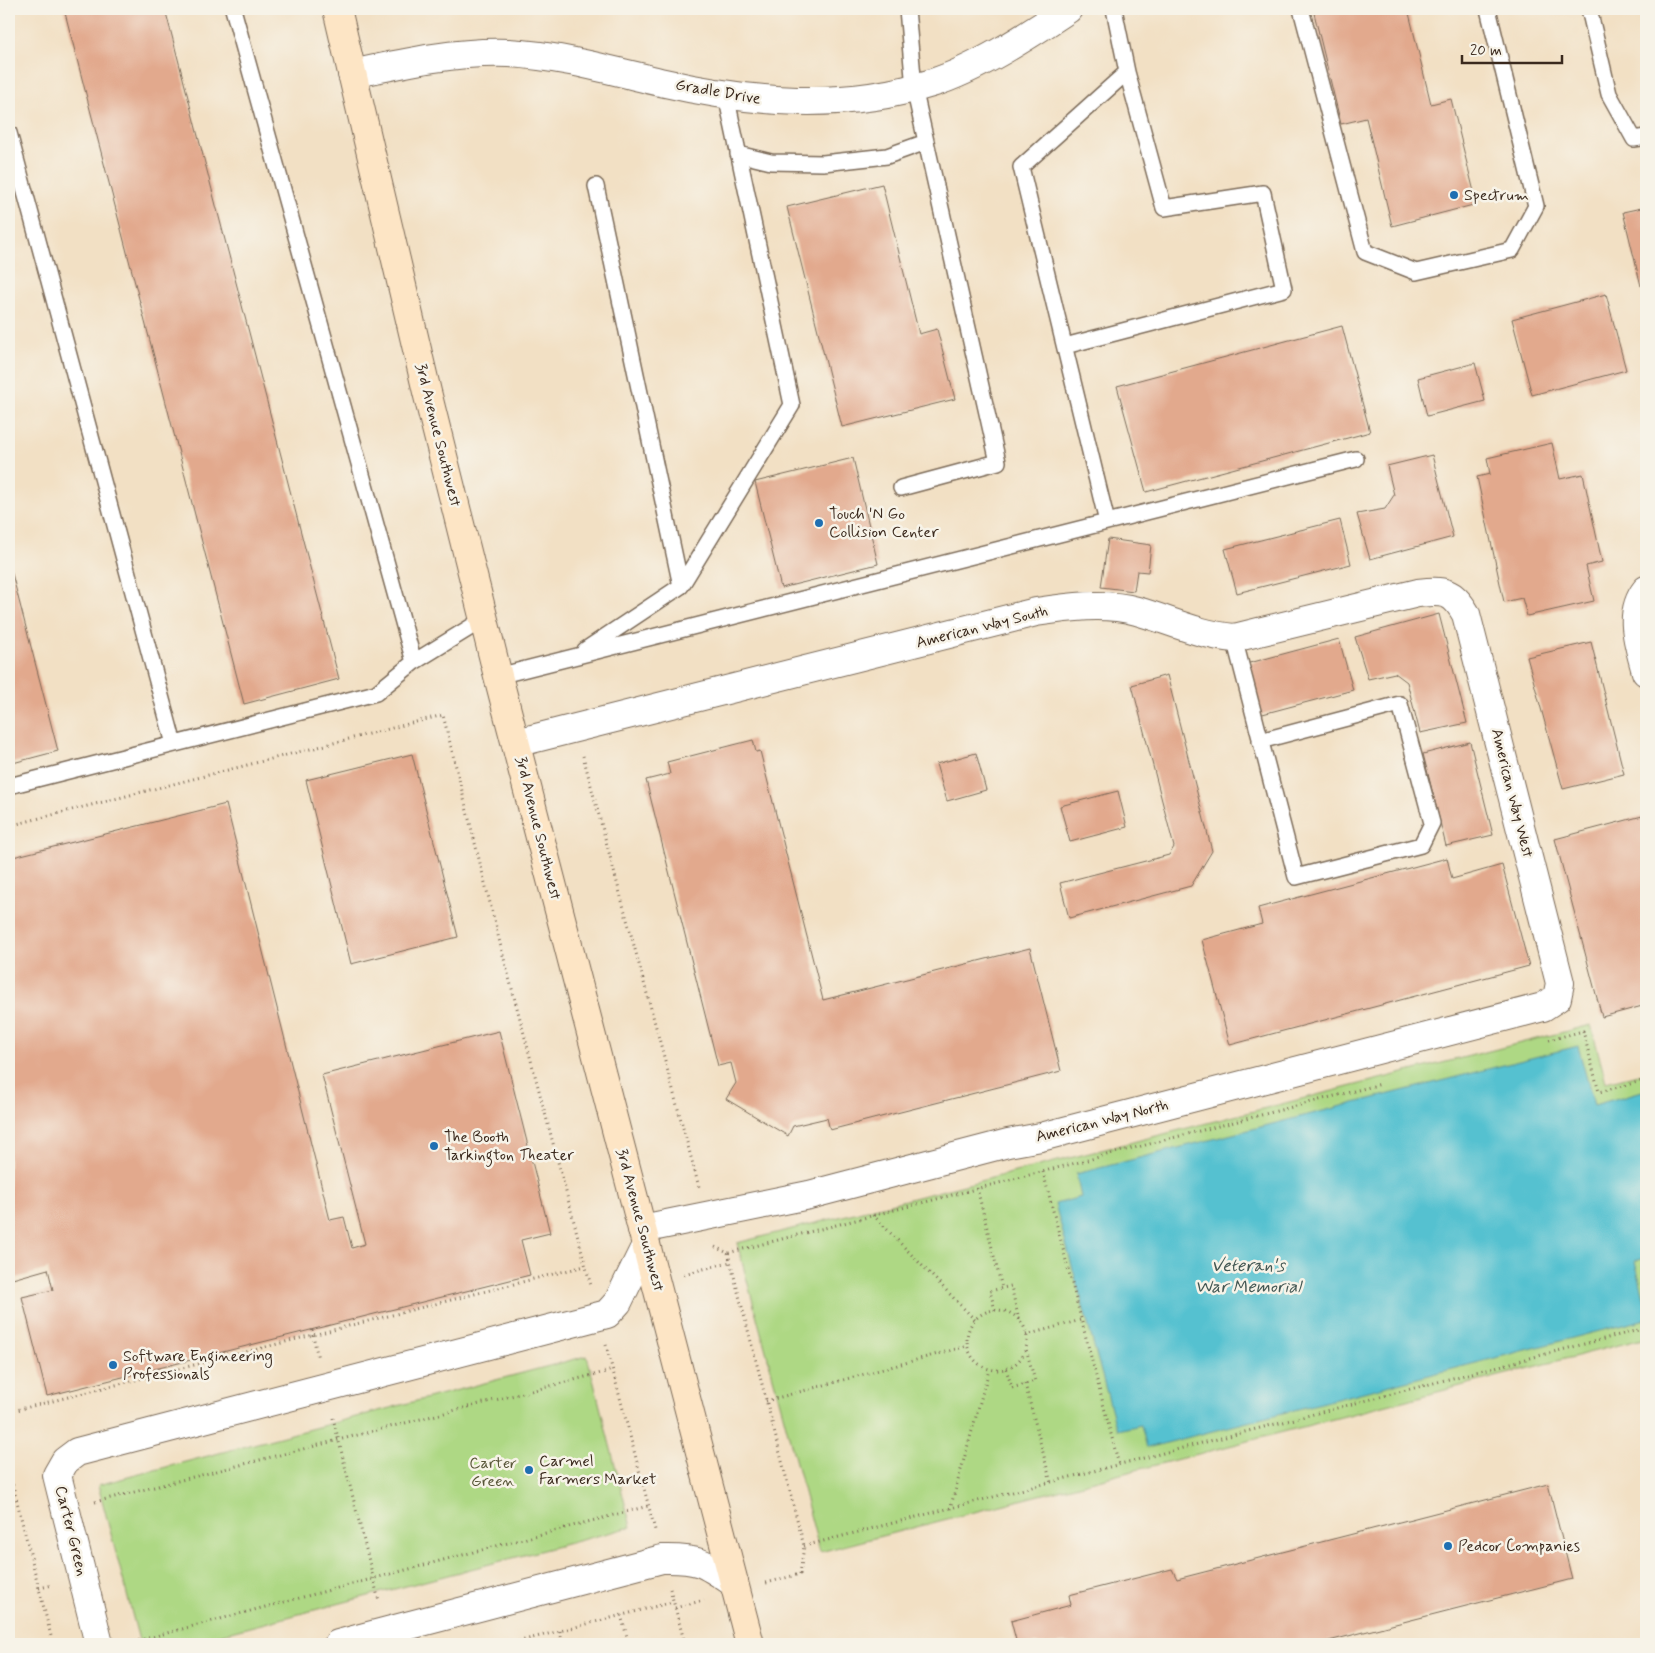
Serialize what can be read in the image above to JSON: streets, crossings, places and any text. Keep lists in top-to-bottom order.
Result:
{
  "streets": {
    "street": [
      "Gradle Drive",
      "3rd Avenue Southwest",
      "American Way South",
      "American Way West",
      "American Way North",
      "Carter Green"
    ]
  },
  "crossings": [
    ["Gradle Drive", "3rd Avenue Southwest"],
    ["3rd Avenue Southwest", "American Way South"],
    ["3rd Avenue Southwest", "American Way North"],
    ["3rd Avenue Southwest", "Carter Green"],
    ["American Way South", "American Way West"],
    ["American Way West", "American Way North"],
    ["American Way North", "Carter Green"]
  ],
  "water": ["Veteran's War Memorial"],
  "parks": ["Carter Green"],
  "places": [
    "Spectrum",
    "Touch 'N Go Collision Center",
    "The Booth Tarkington Theater",
    "Software Engineering Professionals",
    "Carmel Farmers Market",
    "Pedcor Companies"
  ],
  "scale_bar": "20 m"
}
